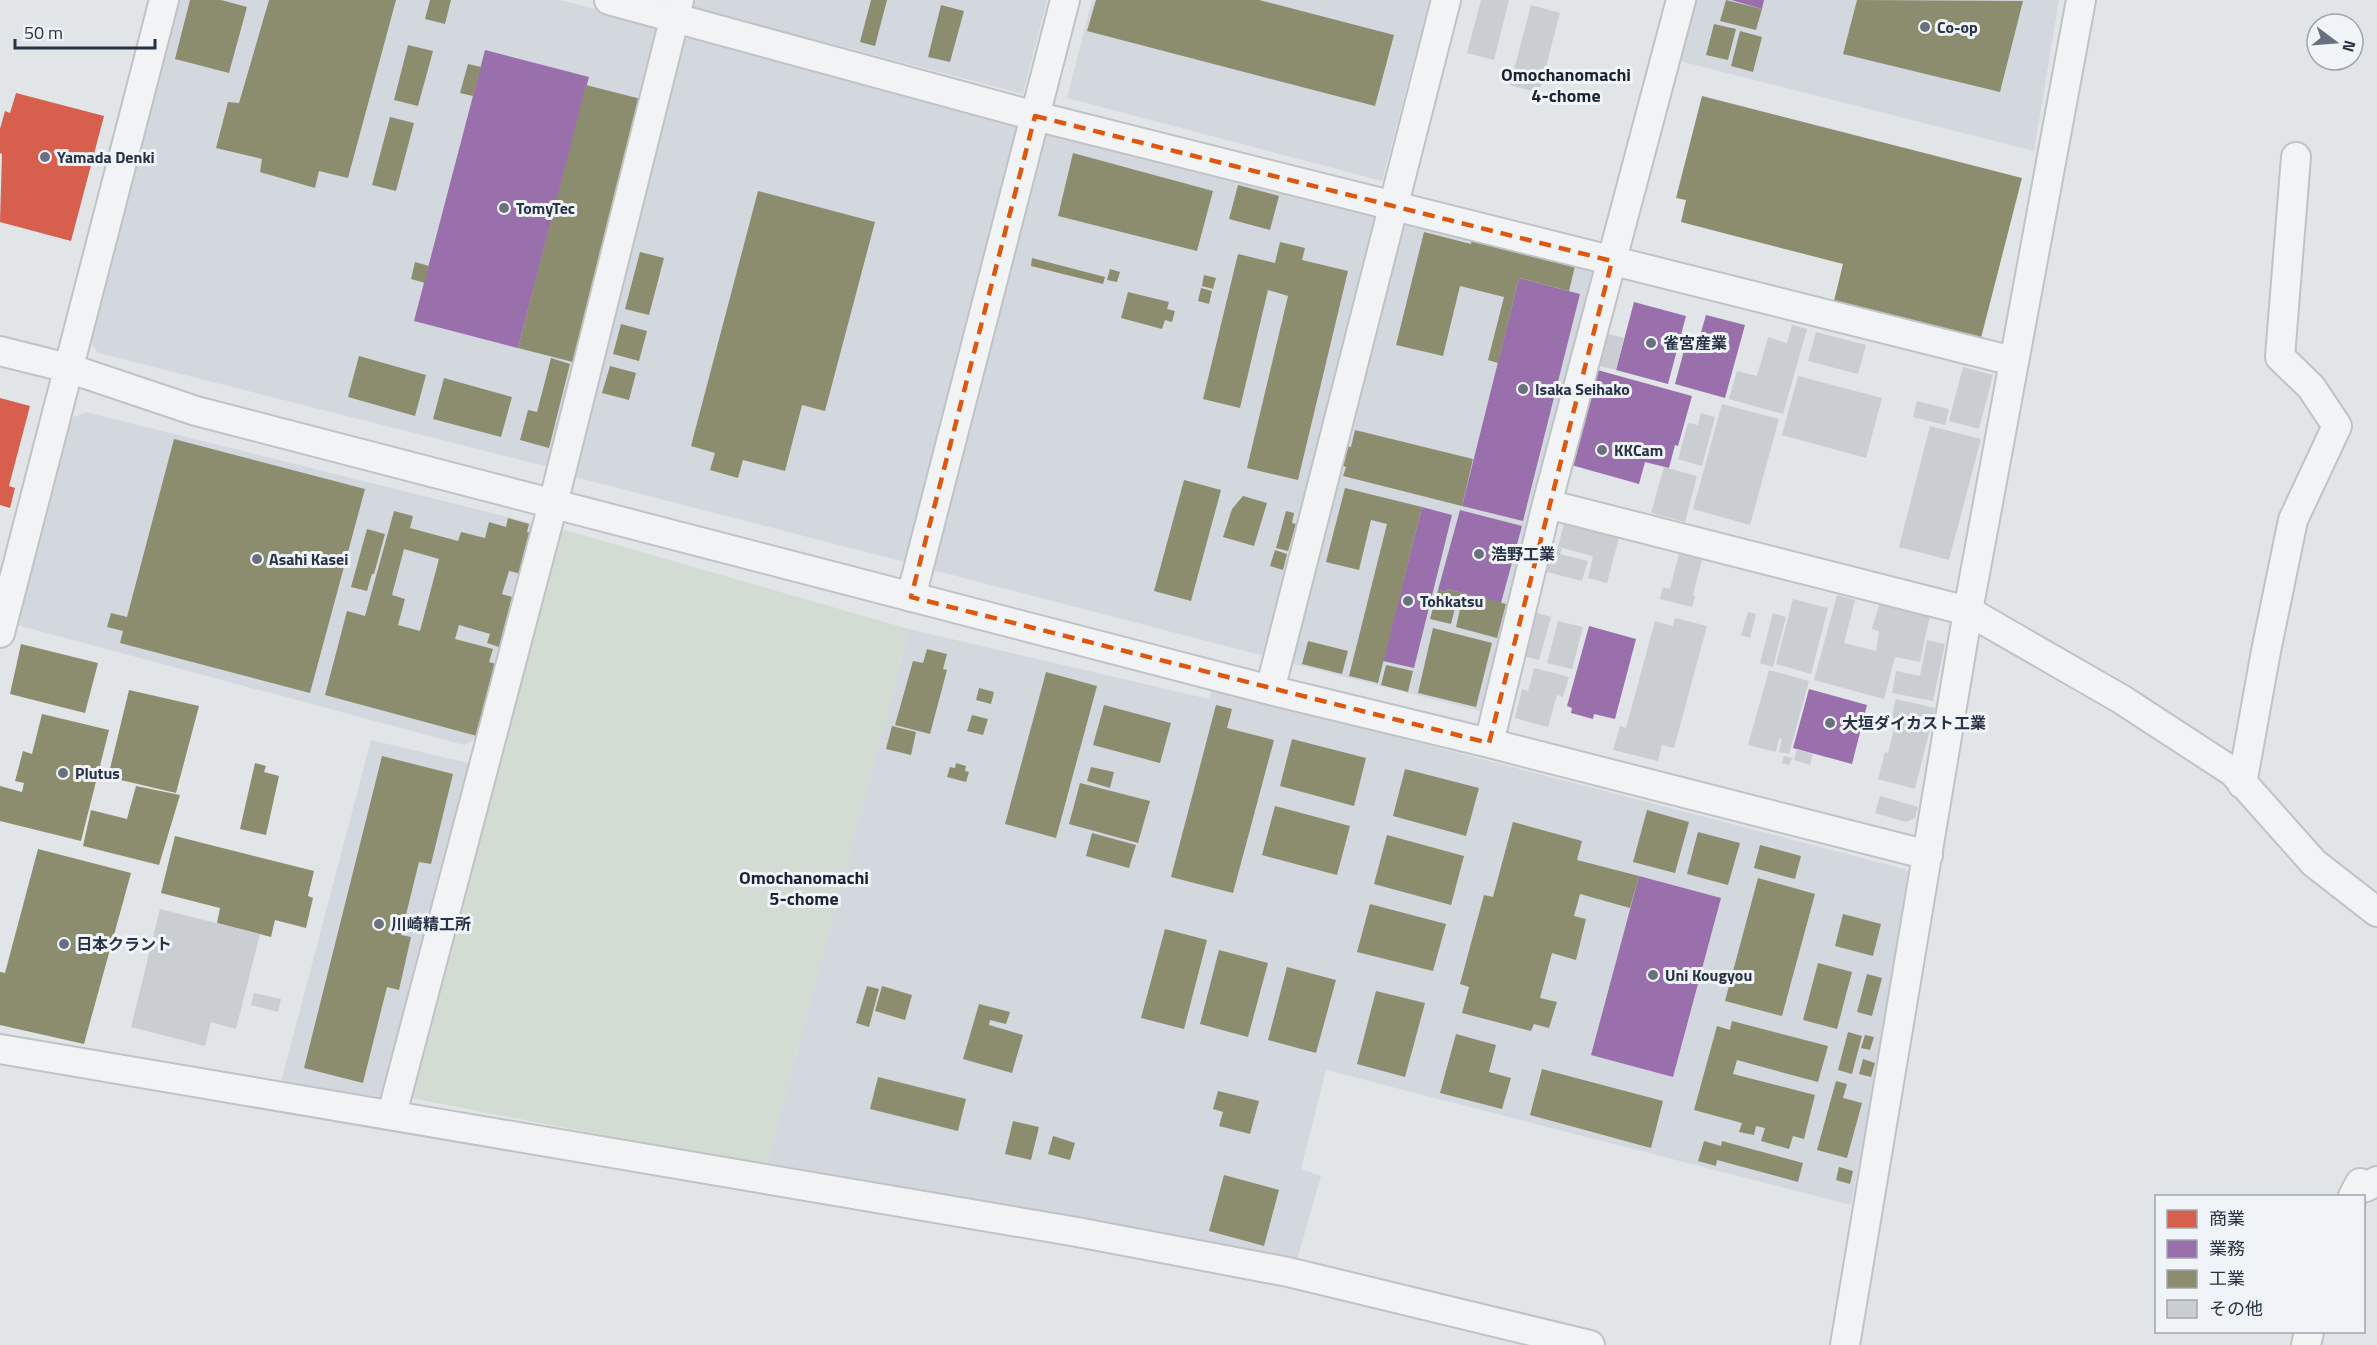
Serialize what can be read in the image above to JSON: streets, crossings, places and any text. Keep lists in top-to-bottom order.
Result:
{
  "districts": ["Omochanomachi 4-chome", "Omochanomachi 5-chome"],
  "places": [
    "Co-op",
    "Yamada Denki",
    "TomyTec",
    "雀宮産業",
    "Isaka Seihako",
    "KKCam",
    "浩野工業",
    "Asahi Kasei",
    "Tohkatsu",
    "大垣ダイカスト工業",
    "Plutus",
    "川崎精工所",
    "日本クラント",
    "Uni Kougyou"
  ],
  "legend": [
    "商業",
    "業務",
    "工業",
    "その他"
  ],
  "scale_bar": "50 m",
  "north": "right"
}
